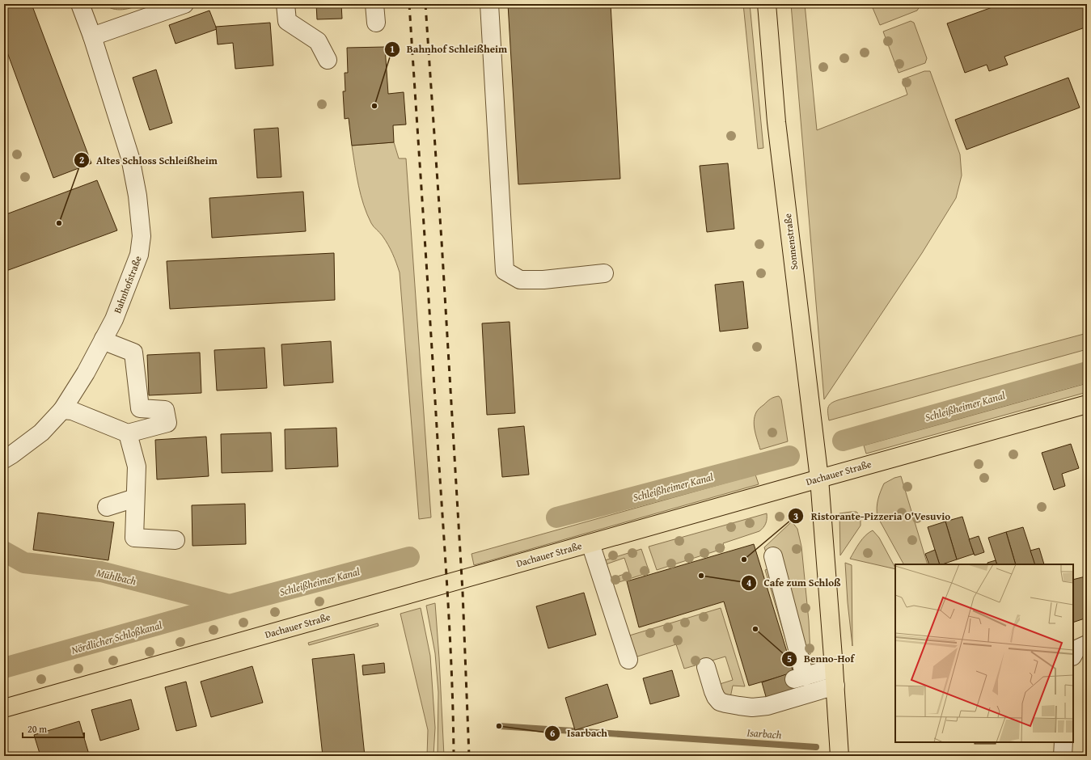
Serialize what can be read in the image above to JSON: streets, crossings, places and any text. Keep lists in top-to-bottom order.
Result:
{
  "streets": {
    "main road": ["Sonnenstraße", "Dachauer Straße"],
    "street": ["Bahnhofstraße"]
  },
  "crossings": [
    ["Sonnenstraße", "Dachauer Straße"]
  ],
  "water": [
    "Schleißheimer Kanal",
    "Mühlbach",
    "Nördlicher Schloßkanal",
    "Isarbach"
  ],
  "places": [
    "Bahnhof Schleißheim",
    "Altes Schloss Schleißheim",
    "Ristorante-Pizzeria O'Vesuvio",
    "Cafe zum Schloß",
    "Benno-Hof",
    "Isarbach"
  ],
  "scale_bar": "20 m"
}
